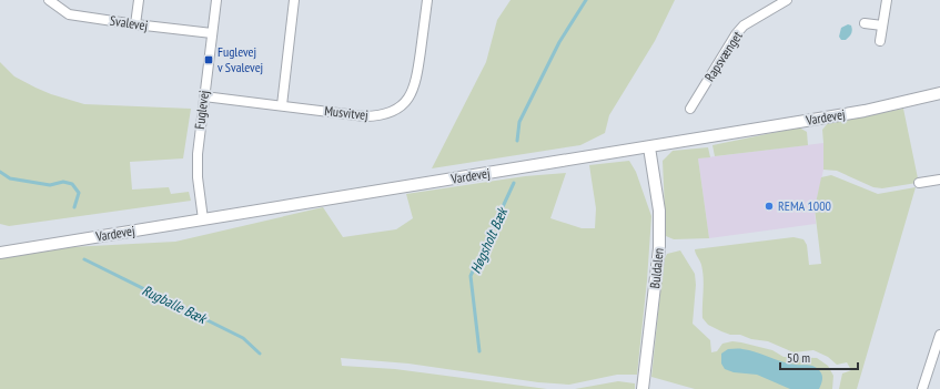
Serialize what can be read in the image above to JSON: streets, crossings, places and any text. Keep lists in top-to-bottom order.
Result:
{
  "streets": {
    "street": [
      "Svalevej",
      "Rapsvænget",
      "Fuglevej",
      "Musvitvej",
      "Vardevej",
      "Buldalen"
    ]
  },
  "crossings": [
    ["Svalevej", "Fuglevej"],
    ["Fuglevej", "Musvitvej"],
    ["Fuglevej", "Vardevej"],
    ["Vardevej", "Buldalen"]
  ],
  "water": ["Høgsholt Bæk", "Rugballe Bæk"],
  "places": {
    "transit": ["Fuglevej v Svalevej"],
    "other": ["REMA 1000"]
  },
  "scale_bar": "50 m"
}
